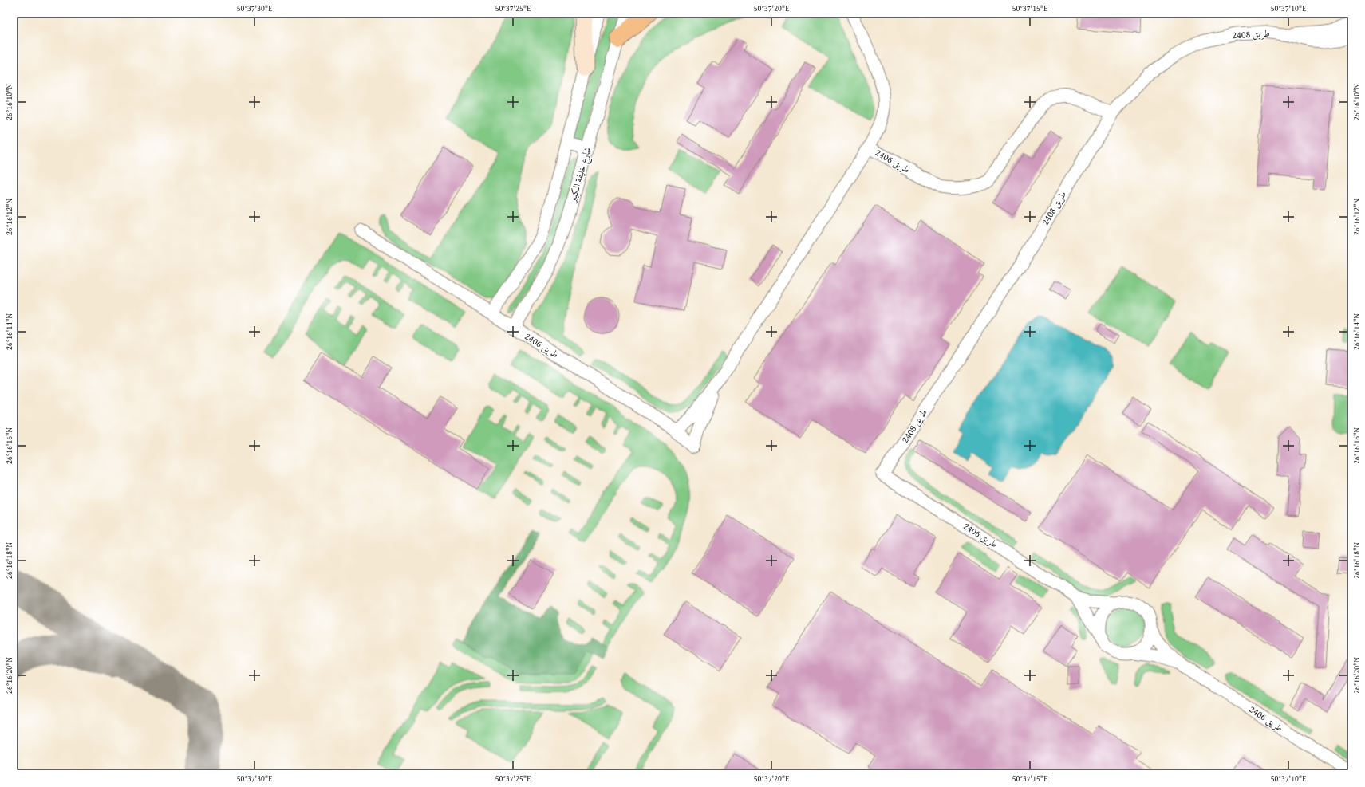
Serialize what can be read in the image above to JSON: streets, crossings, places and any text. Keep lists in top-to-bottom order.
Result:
{
  "streets": {
    "street": ["طريق 2408", "طريق 2406", "شارع خليفة الكبير"]
  },
  "crossings": [
    ["طريق 2408", "طريق 2406"],
    ["طريق 2406", "شارع خليفة الكبير"]
  ],
  "coordinates": [
    "50°37'30\"E",
    "50°37'25\"E",
    "50°37'20\"E",
    "50°37'15\"E",
    "50°37'10\"E",
    "26°16'10\"N",
    "26°16'12\"N",
    "26°16'14\"N",
    "26°16'16\"N",
    "26°16'18\"N",
    "26°16'20\"N"
  ]
}
